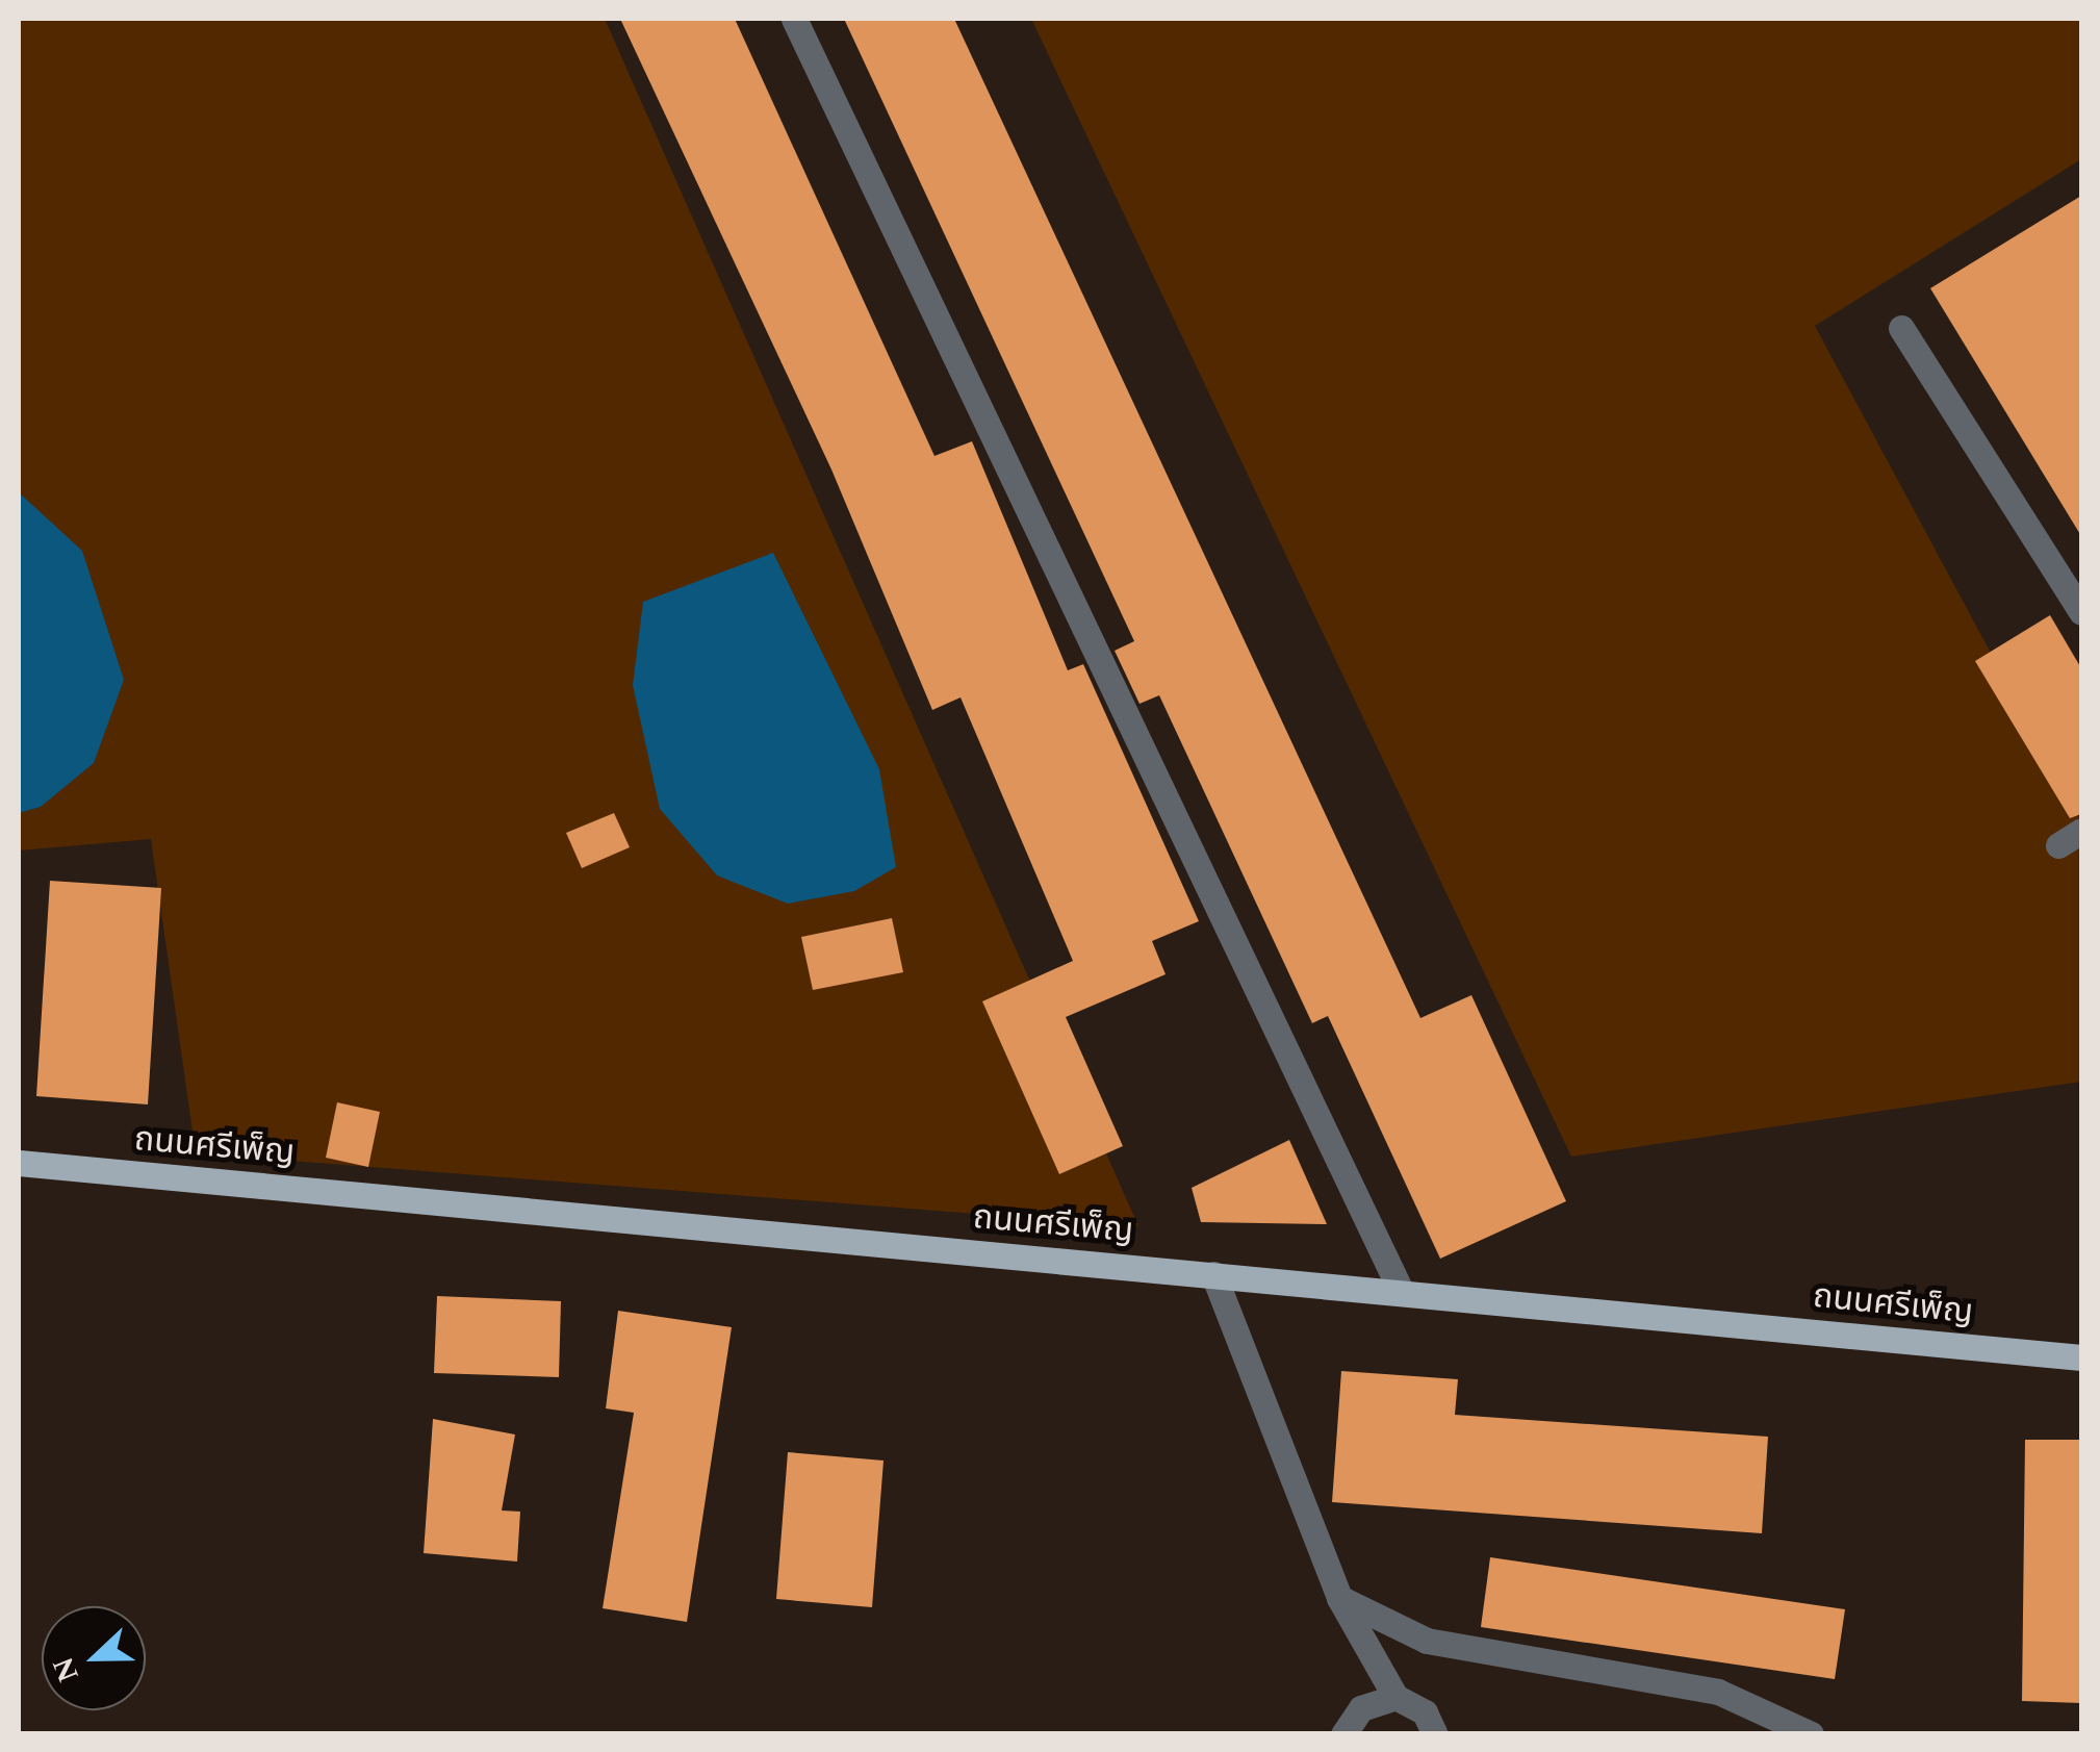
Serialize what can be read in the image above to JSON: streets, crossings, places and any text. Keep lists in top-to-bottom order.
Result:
{
  "streets": {
    "main road": ["ถนนศรีเพ็ญ"]
  },
  "north": "left"
}
